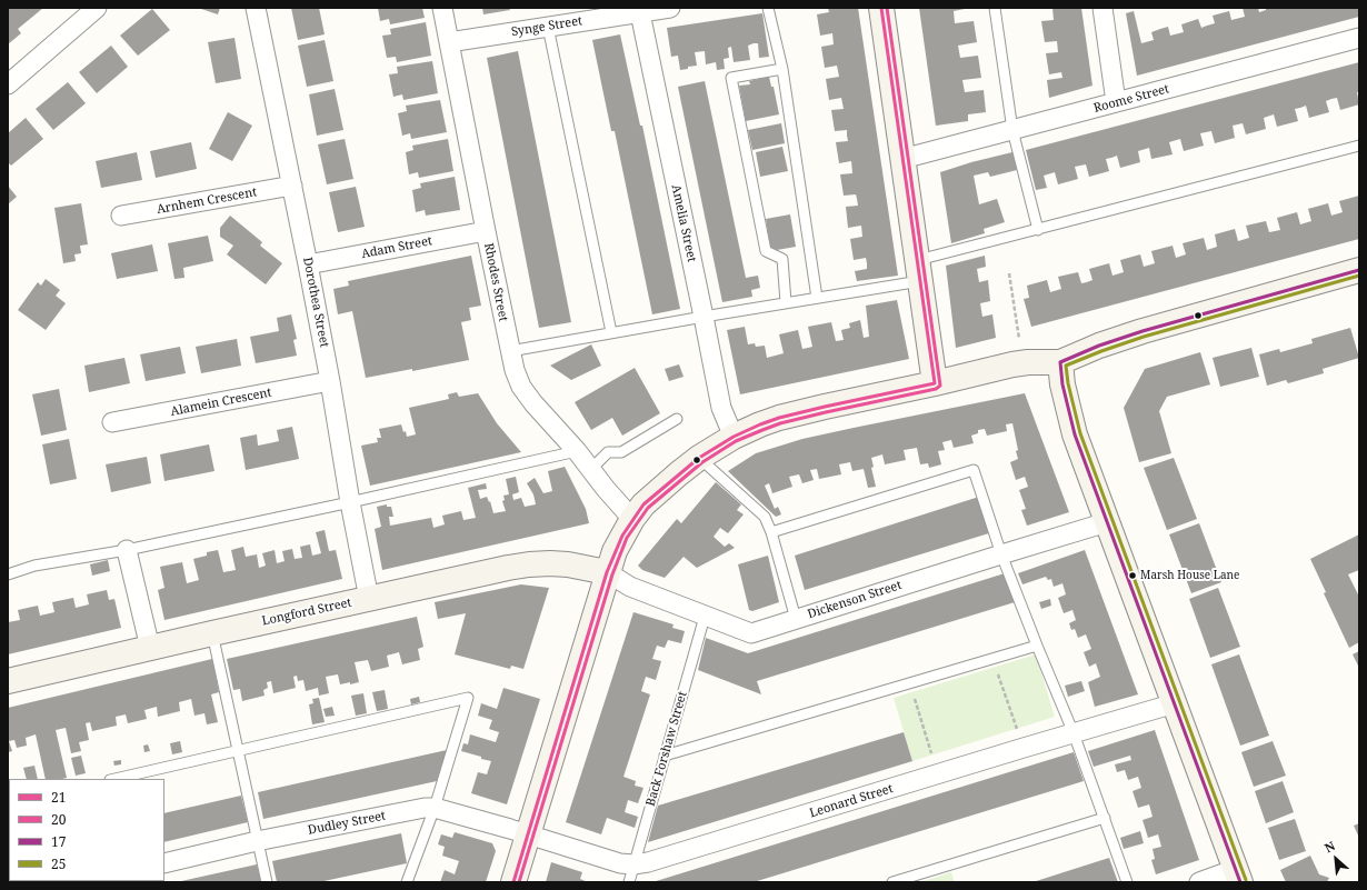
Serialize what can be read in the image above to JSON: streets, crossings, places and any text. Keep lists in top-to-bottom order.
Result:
{
  "streets": {
    "street": [
      "Synge Street",
      "Roome Street",
      "Arnhem Crescent",
      "Amelia Street",
      "Adam Street",
      "Rhodes Street",
      "Dorothea Street",
      "Alamein Crescent",
      "Dickenson Street",
      "Longford Street",
      "Leonard Street",
      "Dudley Street"
    ],
    "lane": ["Back Forshaw Street"]
  },
  "crossings": [
    ["Synge Street", "Amelia Street"],
    ["Synge Street", "Rhodes Street"],
    ["Arnhem Crescent", "Dorothea Street"],
    ["Adam Street", "Rhodes Street"],
    ["Adam Street", "Dorothea Street"],
    ["Dorothea Street", "Alamein Crescent"],
    ["Dorothea Street", "Longford Street"],
    ["Dickenson Street", "Longford Street"],
    ["Dickenson Street", "Back Forshaw Street"],
    ["Back Forshaw Street", "Leonard Street"],
    ["Leonard Street", "Dudley Street"]
  ],
  "places": ["Marsh House Lane"],
  "lines": [
    "transit line 21",
    "transit line 20",
    "transit line 17",
    "transit line 25"
  ],
  "legend": [
    "21",
    "20",
    "17",
    "25"
  ],
  "north": "top left"
}
